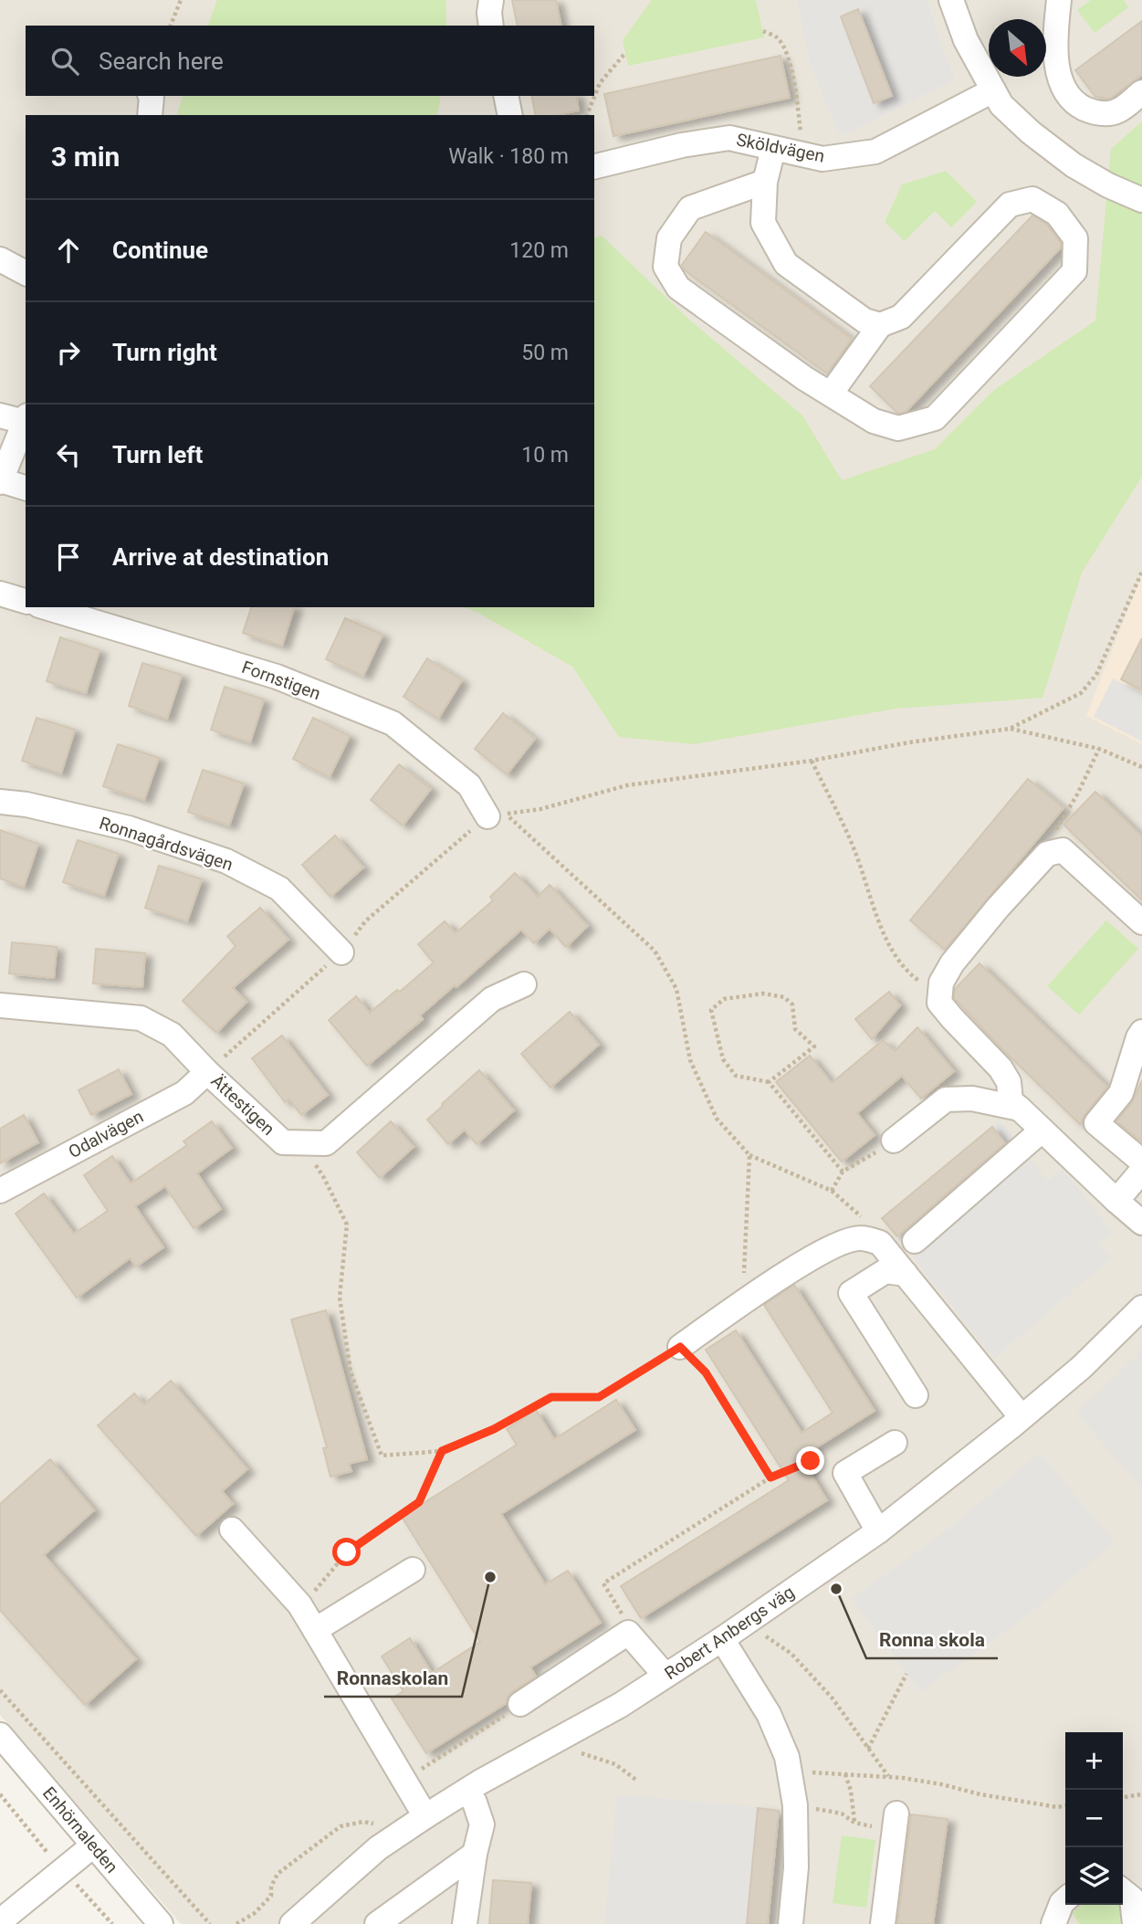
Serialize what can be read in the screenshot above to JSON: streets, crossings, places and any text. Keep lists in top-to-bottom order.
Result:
{
  "streets": {
    "street": [
      "Sköldvägen",
      "Fornstigen",
      "Ronnagårdsvägen",
      "Ättestigen",
      "Odalvägen",
      "Robert Anbergs väg",
      "Enhörnaleden"
    ]
  },
  "crossings": [
    ["Ättestigen", "Odalvägen"]
  ],
  "places": ["Ronnaskolan", "Ronna skola"],
  "north": "bottom right",
  "page": {
    "search": "Search here",
    "heading": ["3 min", "Walk · 180 m"],
    "list": [
      ["Continue", "120 m"],
      ["Turn right", "50 m"],
      ["Turn left", "10 m"],
      "Arrive at destination"
    ],
    "map_buttons": ["+", "−"]
  }
}
